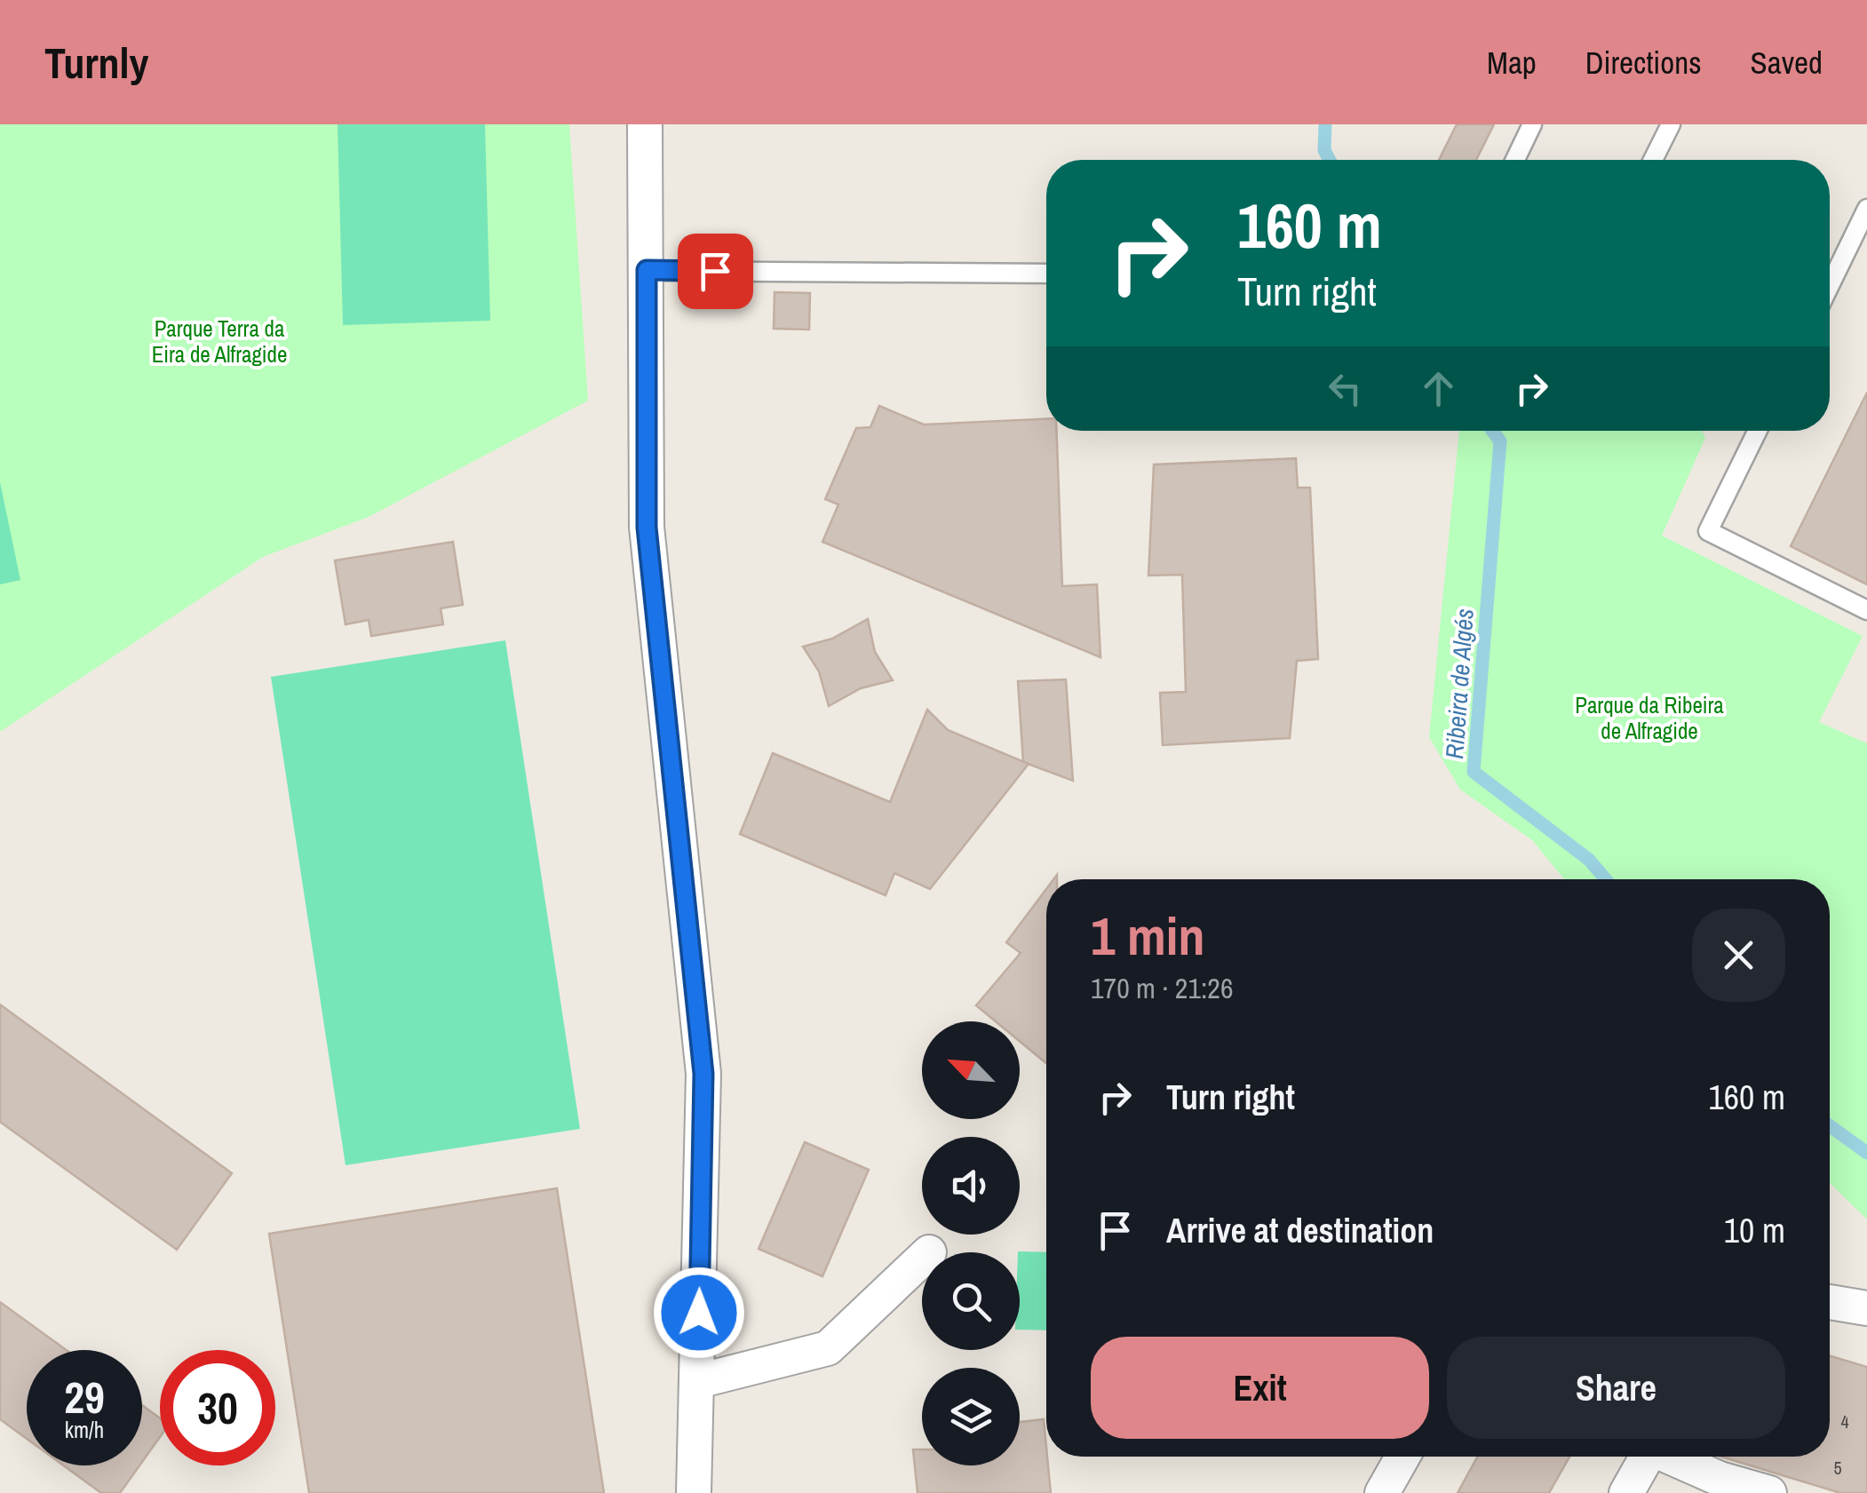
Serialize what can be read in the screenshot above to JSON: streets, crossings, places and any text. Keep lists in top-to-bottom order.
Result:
{
  "water": ["Ribeira de Algés"],
  "parks": ["Parque Terra da Eira de Alfragide", "Parque da Ribeira de Alfragide"],
  "house_numbers": ["4", "5"],
  "north": "top left",
  "page": {
    "header": "Turnly",
    "nav": ["Map", "Directions", "Saved"],
    "turn": ["160 m", "Turn right"],
    "heading": ["1 min", "170 m · 21:26"],
    "list": [
      {
        "name": "Turn right",
        "value": "160 m"
      },
      {
        "name": "Arrive at destination",
        "value": "10 m"
      }
    ],
    "buttons": ["Exit", "Share"],
    "speed": "29 km/h",
    "limit": "30"
  }
}
